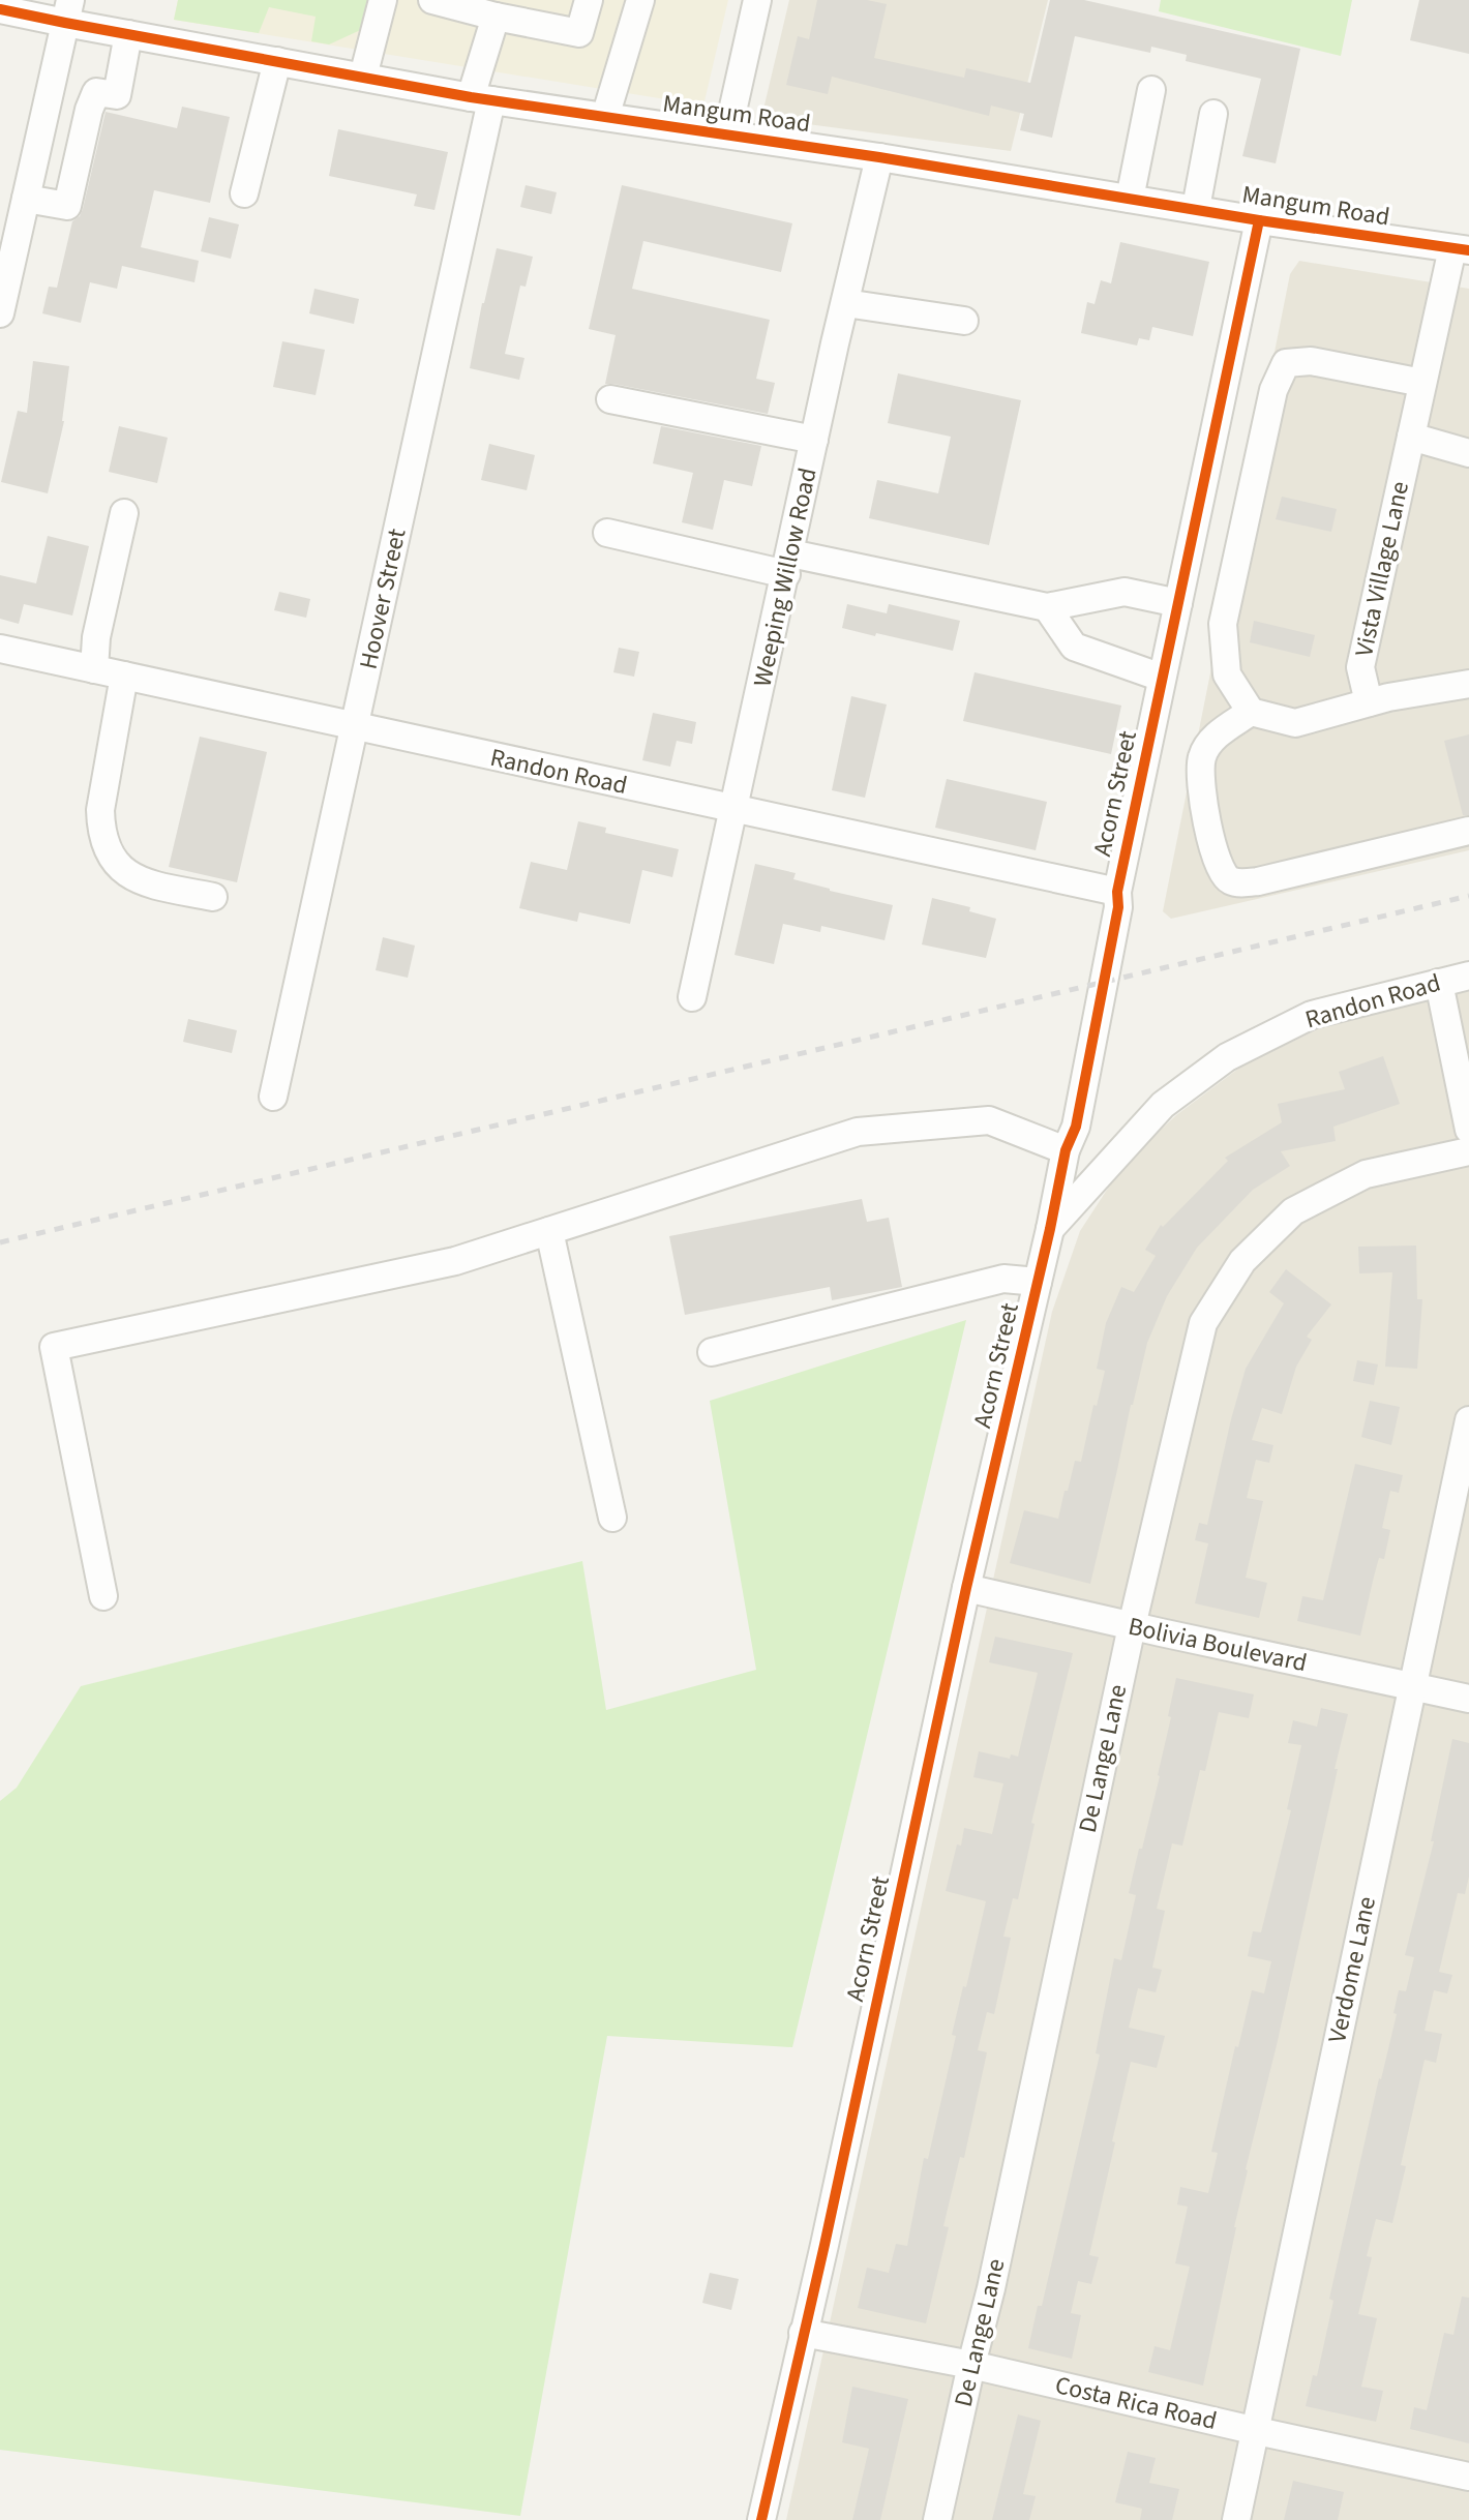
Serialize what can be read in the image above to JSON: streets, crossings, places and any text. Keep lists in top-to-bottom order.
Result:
{
  "streets": {
    "street": [
      "Mangum Road",
      "Vista Village Lane",
      "Weeping Willow Road",
      "Hoover Street",
      "Randon Road",
      "Acorn Street",
      "Bolivia Boulevard",
      "De Lange Lane",
      "Verdome Lane",
      "Costa Rica Road"
    ]
  },
  "crossings": [
    ["Mangum Road", "Vista Village Lane"],
    ["Mangum Road", "Weeping Willow Road"],
    ["Mangum Road", "Hoover Street"],
    ["Mangum Road", "Acorn Street"],
    ["Weeping Willow Road", "Randon Road"],
    ["Hoover Street", "Randon Road"],
    ["Randon Road", "Acorn Street"],
    ["Acorn Street", "Bolivia Boulevard"],
    ["Acorn Street", "Costa Rica Road"],
    ["Bolivia Boulevard", "De Lange Lane"],
    ["Bolivia Boulevard", "Verdome Lane"],
    ["De Lange Lane", "Costa Rica Road"],
    ["Verdome Lane", "Costa Rica Road"]
  ]
}
